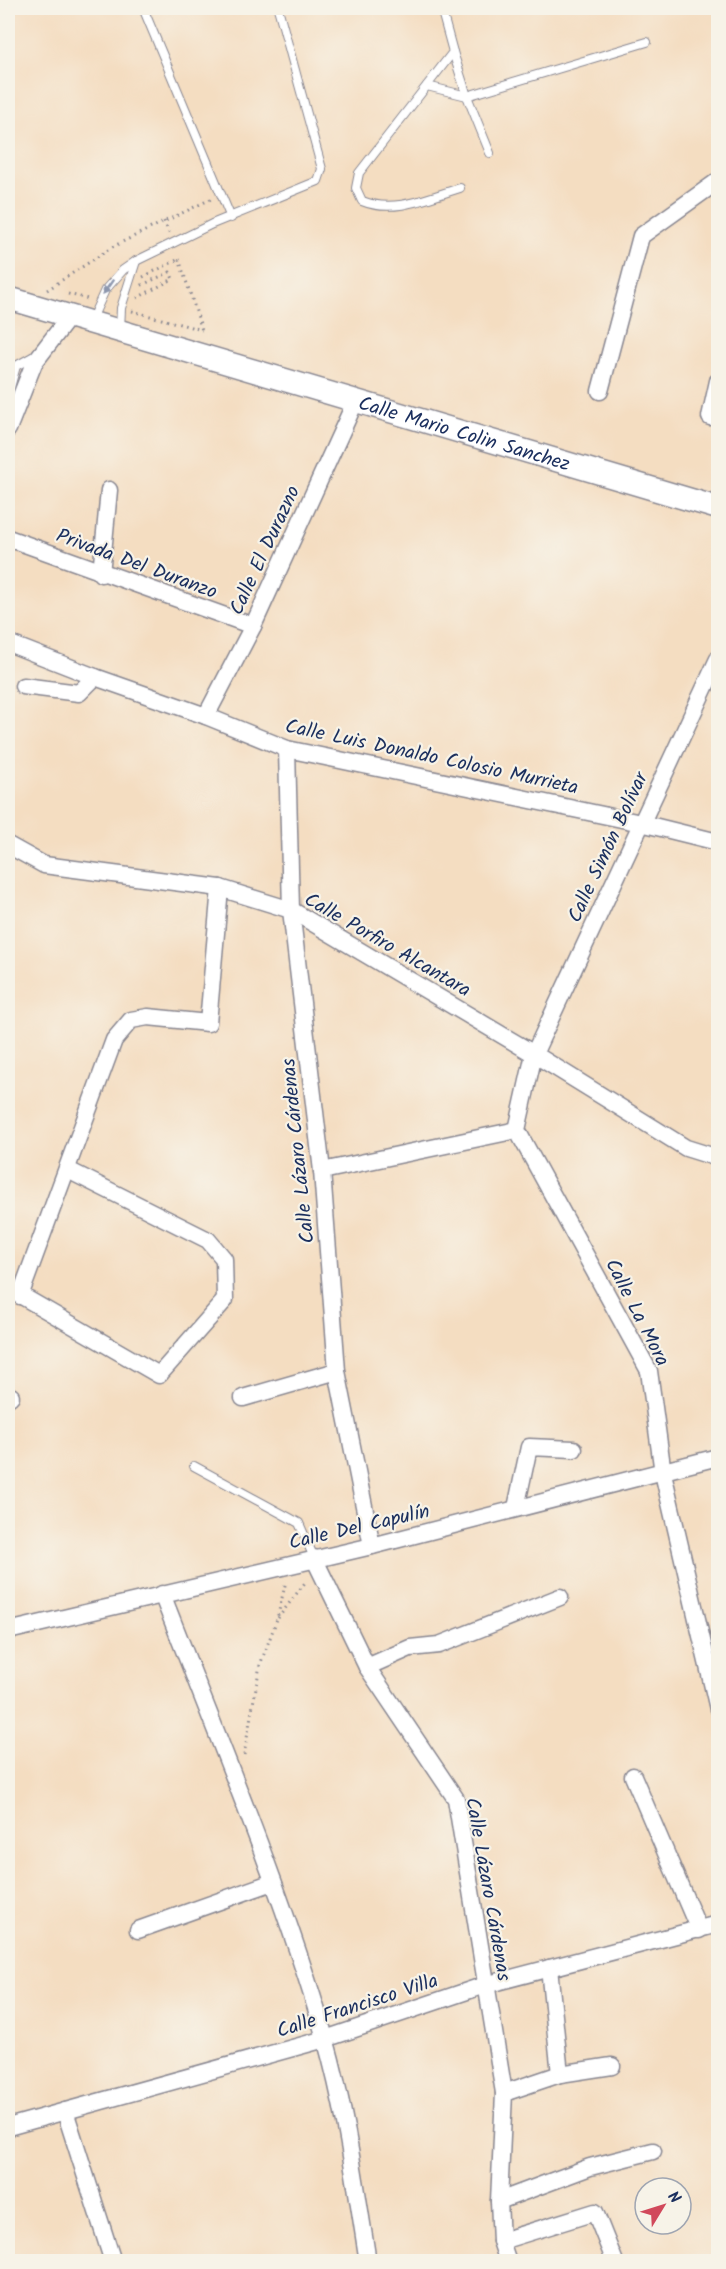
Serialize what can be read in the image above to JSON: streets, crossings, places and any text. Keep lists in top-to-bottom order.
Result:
{
  "streets": {
    "main road": ["Calle Mario Colin Sanchez"],
    "street": [
      "Calle El Durazno",
      "Privada Del Duranzo",
      "Calle Luis Donaldo Colosio Murrieta",
      "Calle Simón Bolívar",
      "Calle Porfiro Alcantara",
      "Calle Lázaro Cárdenas",
      "Calle La Mora",
      "Calle Del Capulín",
      "Calle Francisco Villa"
    ]
  },
  "crossings": [
    ["Calle Mario Colin Sanchez", "Calle El Durazno"],
    ["Calle El Durazno", "Privada Del Duranzo"],
    ["Calle El Durazno", "Calle Luis Donaldo Colosio Murrieta"],
    ["Calle Luis Donaldo Colosio Murrieta", "Calle Simón Bolívar"],
    ["Calle Luis Donaldo Colosio Murrieta", "Calle Lázaro Cárdenas"],
    ["Calle Simón Bolívar", "Calle Porfiro Alcantara"],
    ["Calle Porfiro Alcantara", "Calle Lázaro Cárdenas"],
    ["Calle Lázaro Cárdenas", "Calle Del Capulín"],
    ["Calle Lázaro Cárdenas", "Calle Francisco Villa"],
    ["Calle La Mora", "Calle Del Capulín"]
  ],
  "north": "top right"
}
